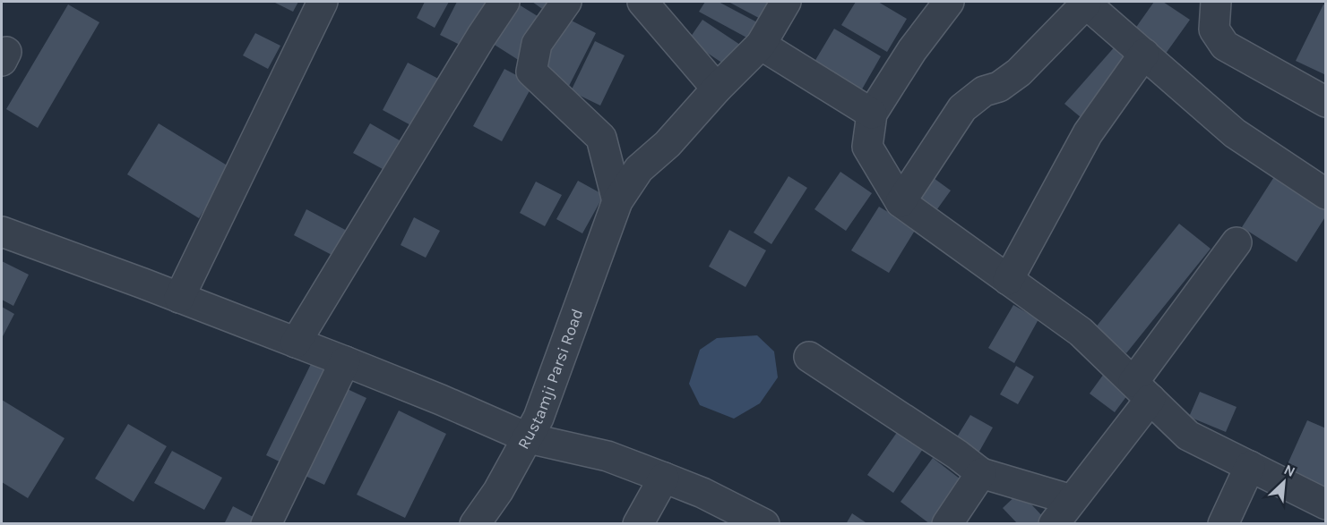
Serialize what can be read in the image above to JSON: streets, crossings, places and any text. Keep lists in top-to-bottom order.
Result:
{
  "streets": {
    "street": ["Rustamji Parsi Road"]
  },
  "north": "top right"
}
